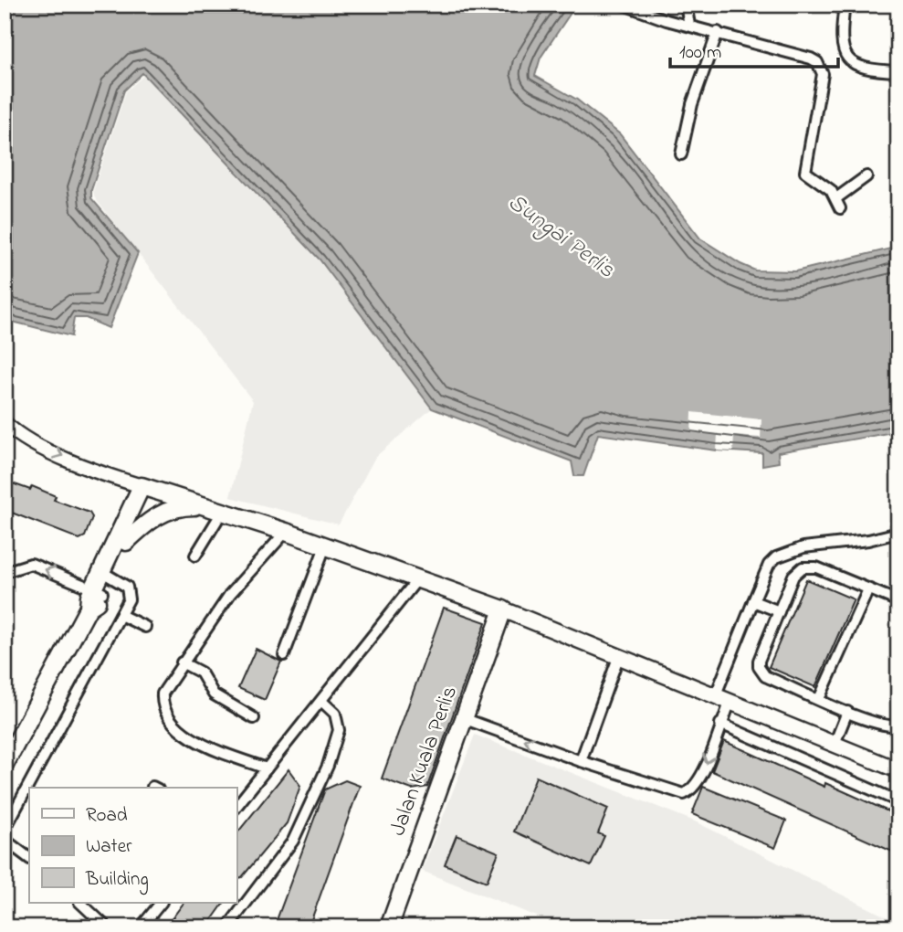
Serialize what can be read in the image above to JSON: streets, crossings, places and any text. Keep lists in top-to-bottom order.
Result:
{
  "streets": {
    "main road": ["Jalan Kuala Perlis"]
  },
  "water": ["Sungai Perlis"],
  "legend": ["Road", "Water", "Building"],
  "scale_bar": "100 m"
}
